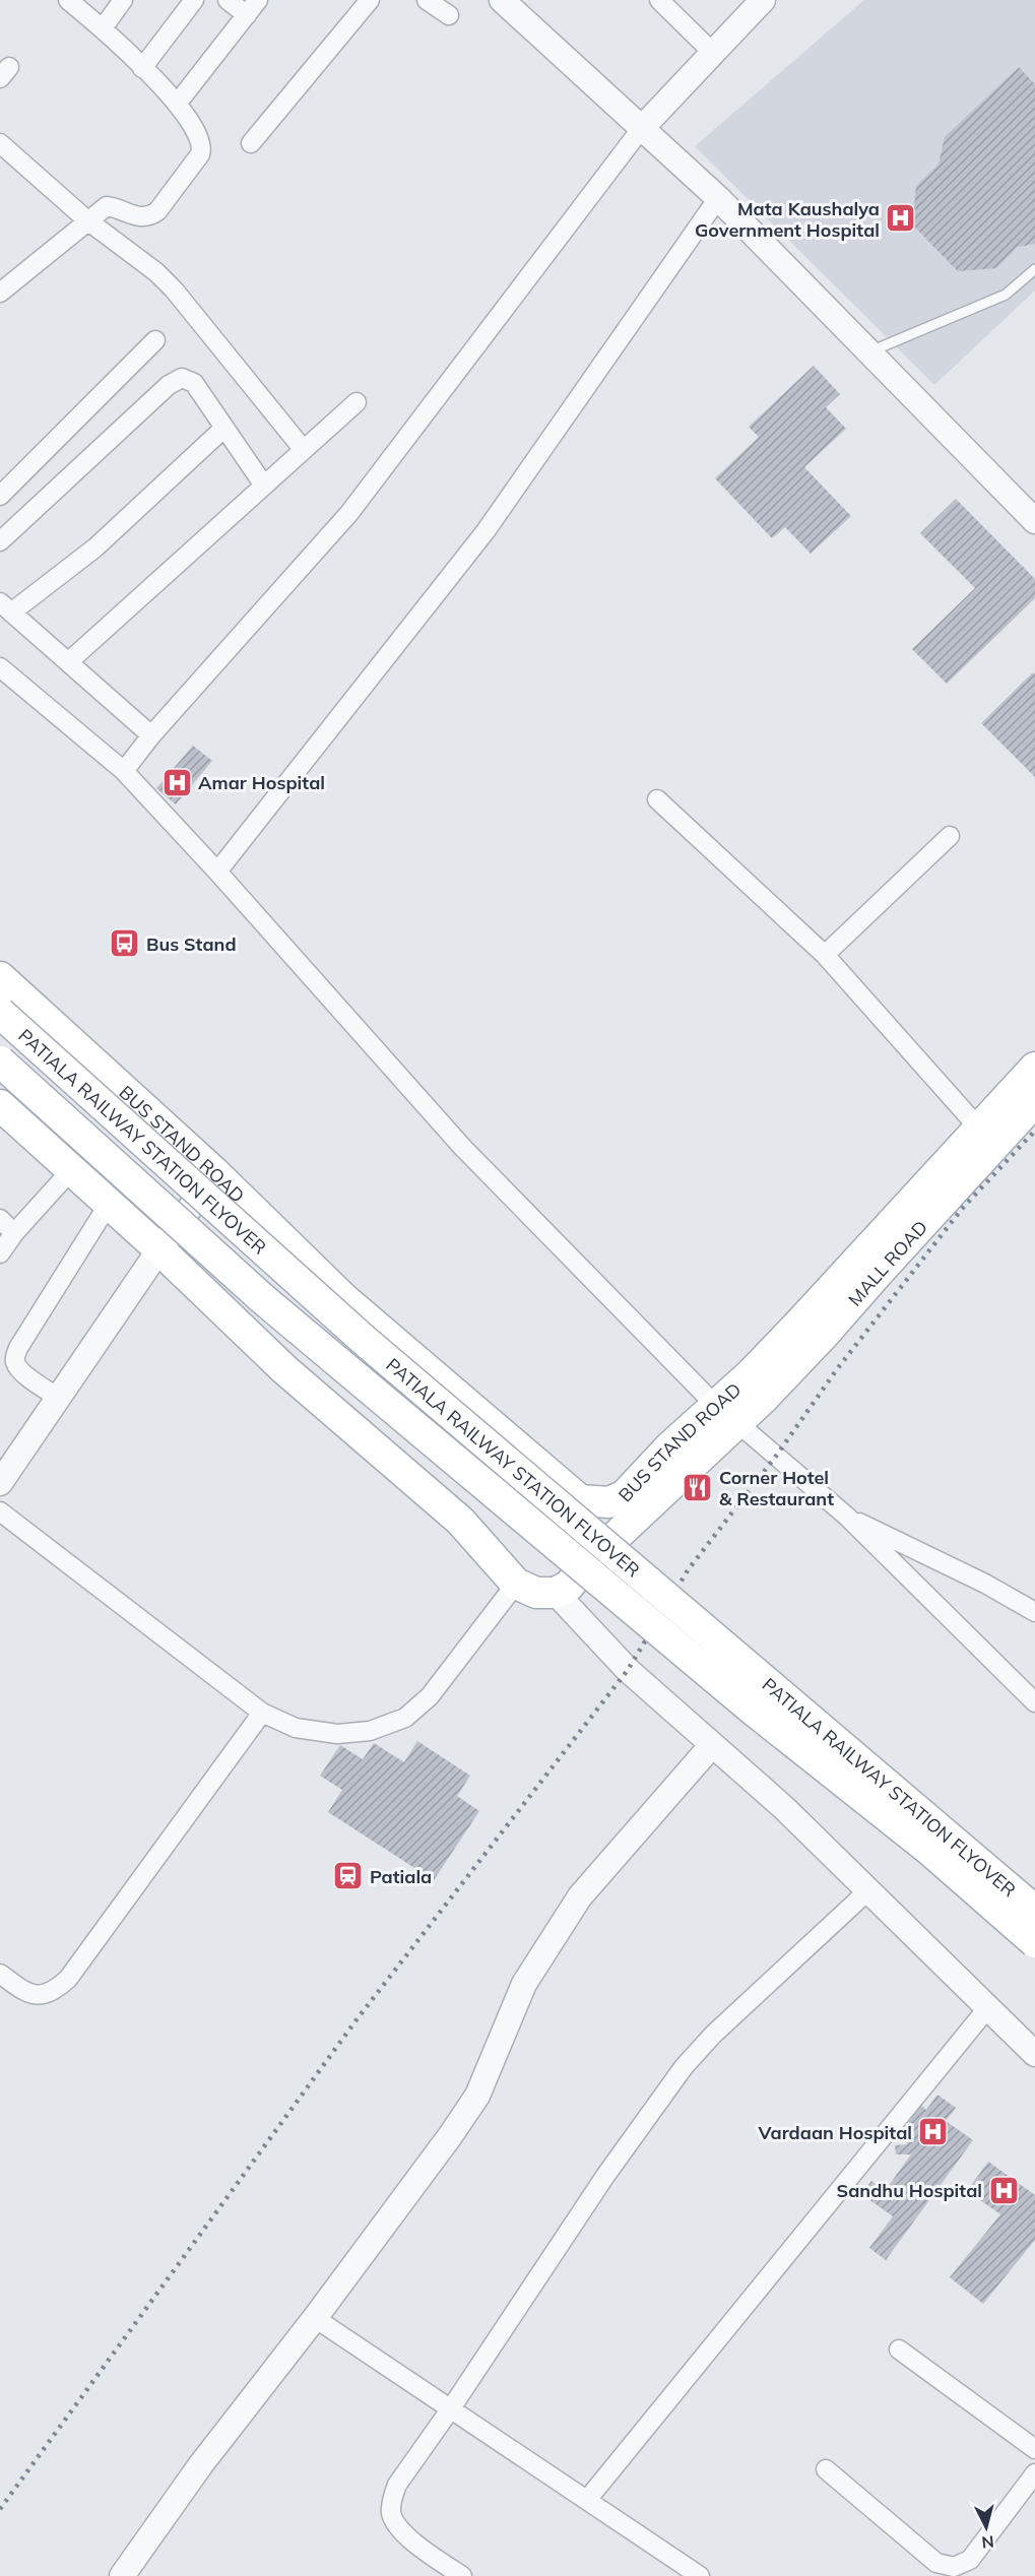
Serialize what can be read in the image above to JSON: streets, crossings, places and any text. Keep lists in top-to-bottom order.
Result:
{
  "streets": {
    "main road": ["PATIALA RAILWAY STATION FLYOVER", "BUS STAND ROAD", "MALL ROAD"]
  },
  "crossings": [
    ["BUS STAND ROAD", "MALL ROAD"]
  ],
  "places": {
    "hospital": [
      "Mata Kaushalya Government Hospital",
      "Amar Hospital",
      "Vardaan Hospital",
      "Sandhu Hospital"
    ],
    "bus stop": ["Bus Stand"],
    "restaurant": ["Corner Hotel & Restaurant"],
    "station": ["Patiala"]
  },
  "north": "bottom"
}
